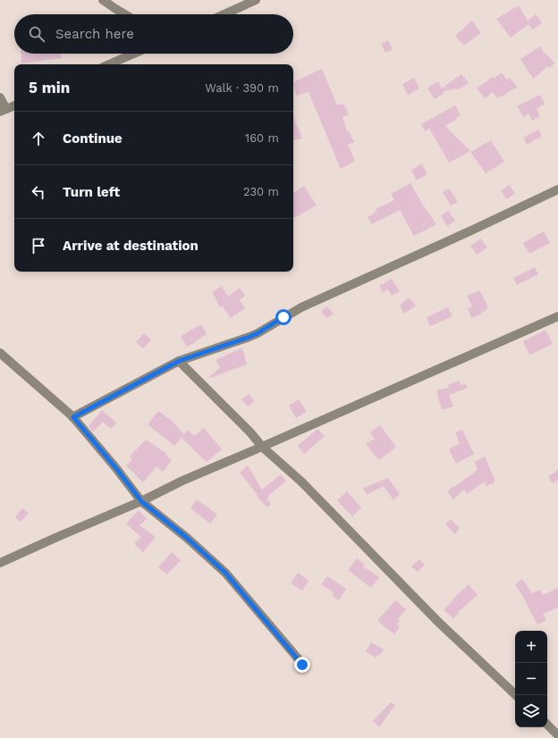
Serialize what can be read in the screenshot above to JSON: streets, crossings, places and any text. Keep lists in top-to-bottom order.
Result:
{
  "page": {
    "search": "Search here",
    "heading": ["5 min", "Walk · 390 m"],
    "list": [
      ["Continue", "160 m"],
      ["Turn left", "230 m"],
      "Arrive at destination"
    ],
    "map_buttons": ["+", "−"]
  }
}
